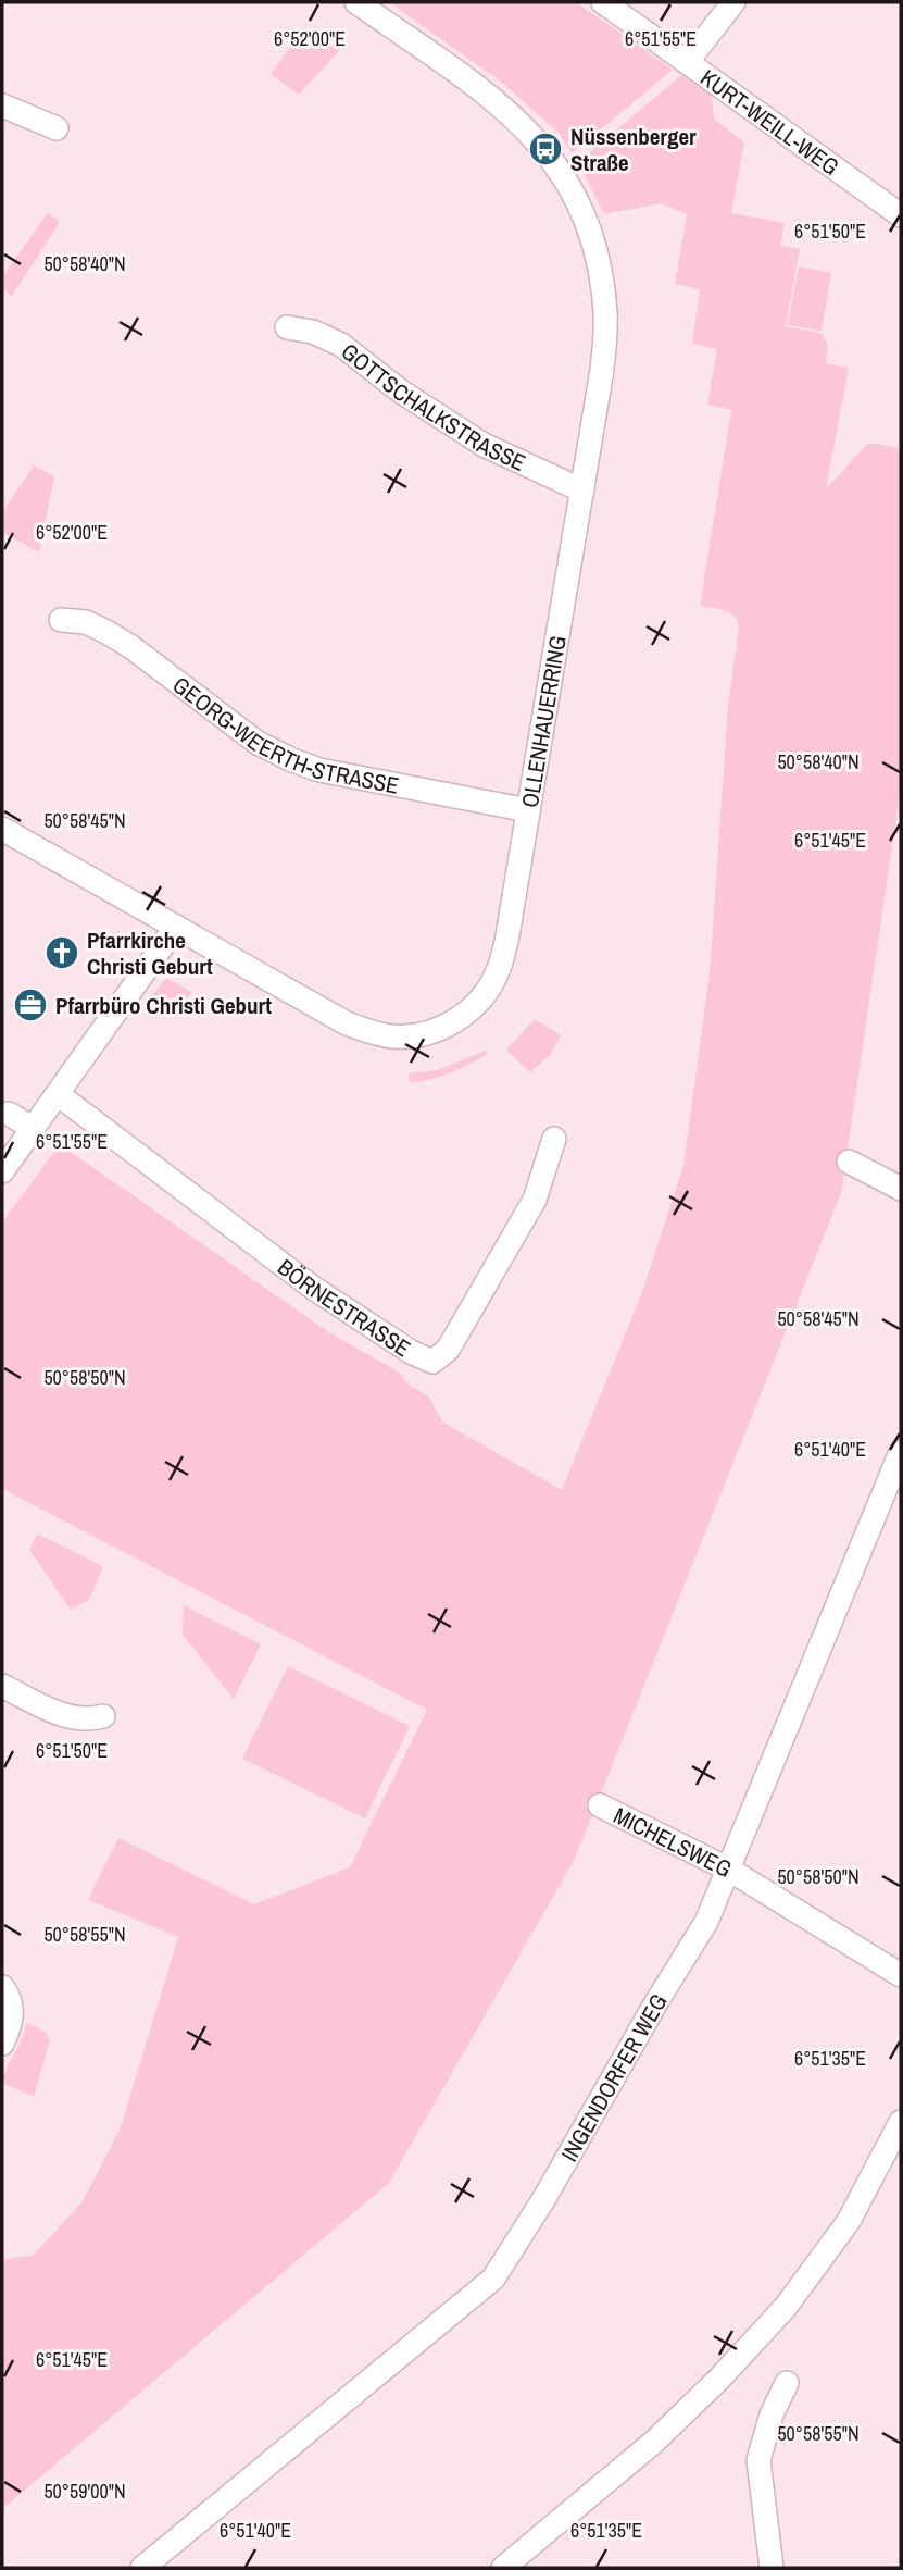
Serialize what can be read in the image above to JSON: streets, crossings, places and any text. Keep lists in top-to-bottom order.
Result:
{
  "streets": {
    "street": [
      "KURT-WEILL-WEG",
      "GOTTSCHALKSTRASSE",
      "OLLENHAUERRING",
      "GEORG-WEERTH-STRASSE",
      "BÖRNESTRASSE",
      "MICHELSWEG",
      "INGENDORFER WEG"
    ]
  },
  "crossings": [
    ["GOTTSCHALKSTRASSE", "OLLENHAUERRING"],
    ["OLLENHAUERRING", "GEORG-WEERTH-STRASSE"],
    ["MICHELSWEG", "INGENDORFER WEG"]
  ],
  "places": {
    "bus stop": ["Nüssenberger Straße"],
    "church": ["Pfarrkirche Christi Geburt"],
    "office": ["Pfarrbüro Christi Geburt"]
  },
  "coordinates": [
    "6°52'00\"E",
    "6°51'55\"E",
    "6°51'50\"E",
    "50°58'40\"N",
    "50°58'45\"N",
    "6°51'45\"E",
    "50°58'50\"N",
    "6°51'40\"E",
    "50°58'55\"N",
    "6°51'35\"E",
    "50°59'00\"N"
  ]
}
